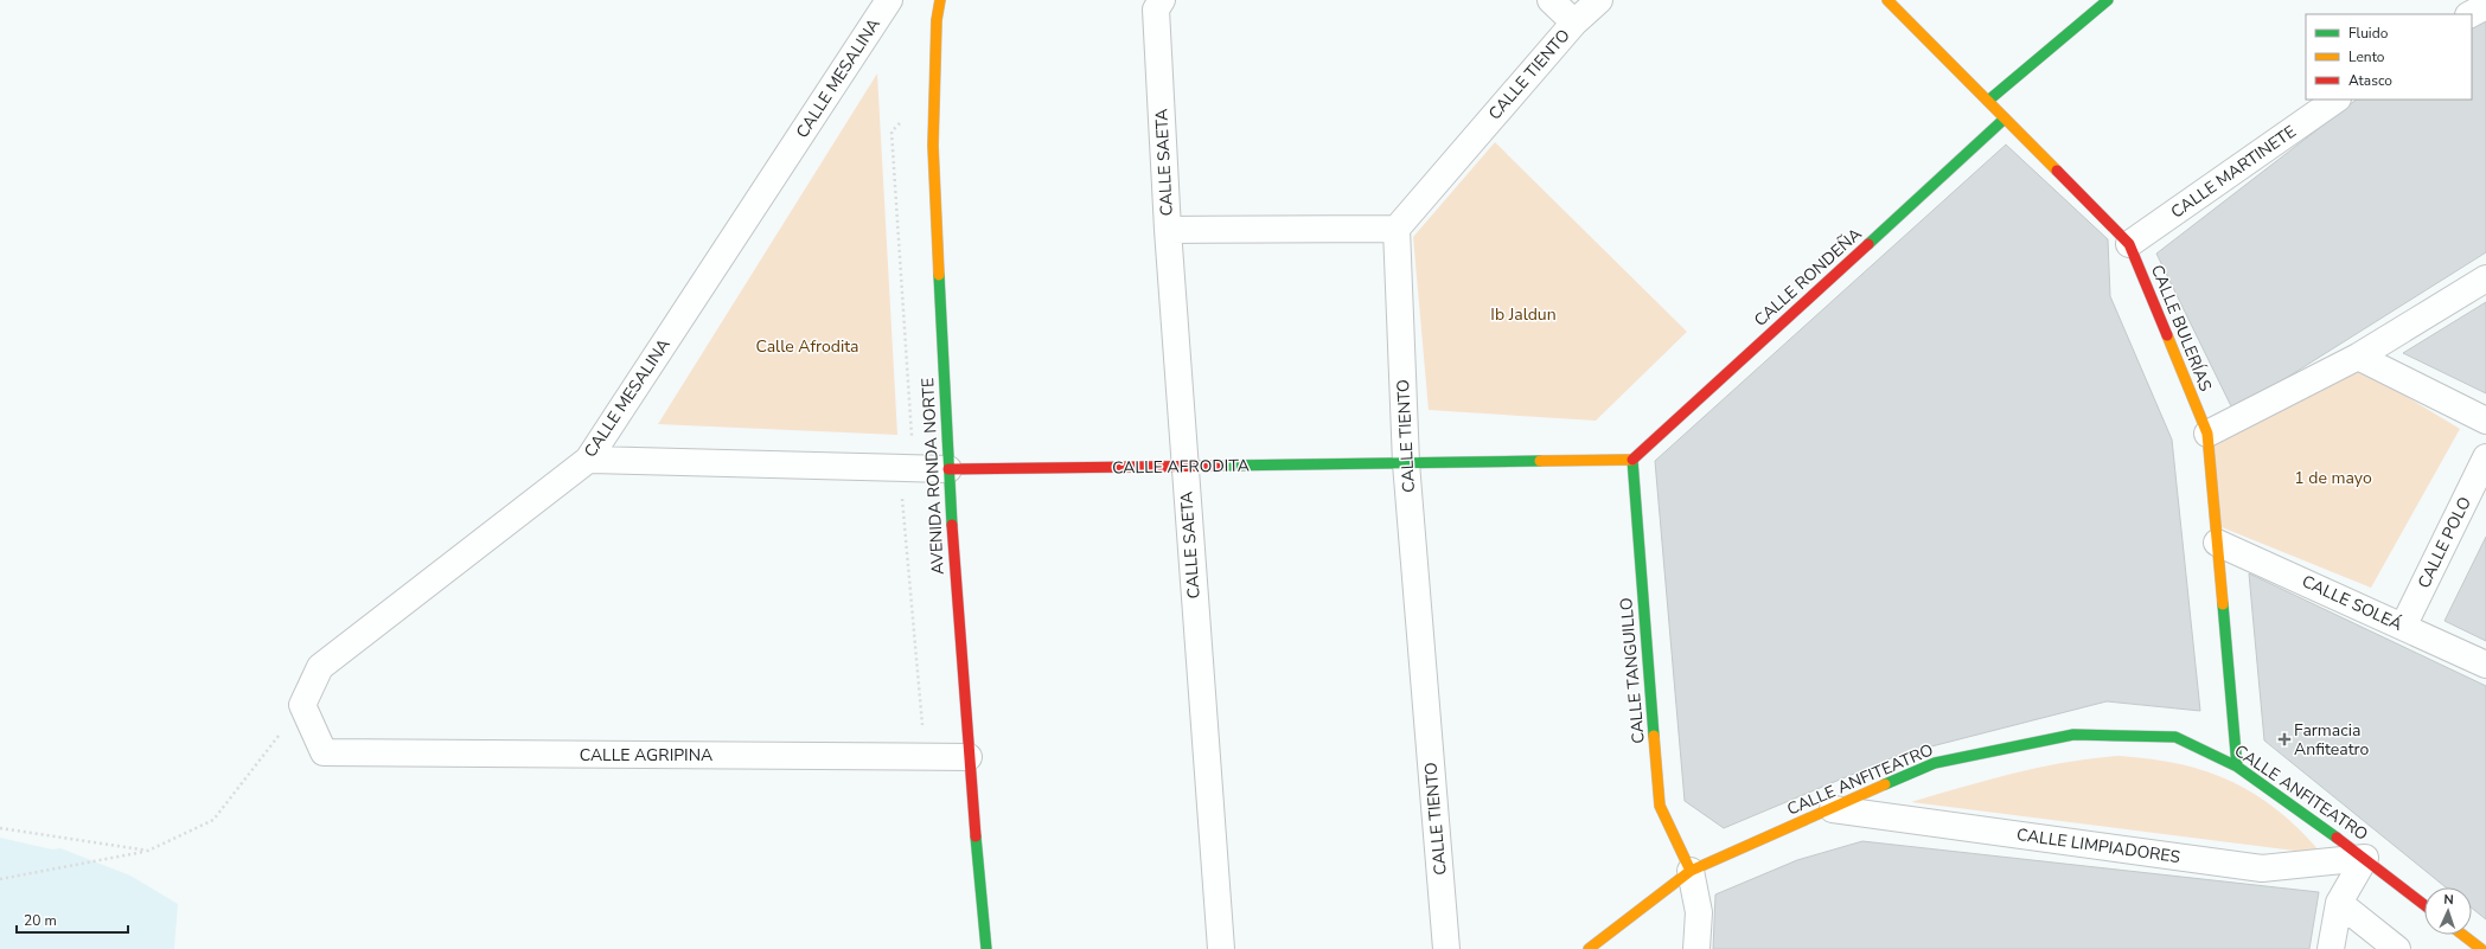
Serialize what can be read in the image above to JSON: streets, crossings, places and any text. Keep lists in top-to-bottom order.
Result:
{
  "streets": {
    "street": [
      "CALLE TIENTO",
      "CALLE MESALINA",
      "CALLE SAETA",
      "CALLE MARTINETE",
      "CALLE RONDEÑA",
      "CALLE BULERÍAS",
      "CALLE AFRODITA",
      "AVENIDA RONDA NORTE",
      "CALLE POLO",
      "CALLE SOLEÁ",
      "CALLE TANGUILLO",
      "CALLE AGRIPINA",
      "CALLE ANFITEATRO",
      "CALLE LIMPIADORES"
    ]
  },
  "crossings": [
    ["CALLE TIENTO", "CALLE AFRODITA"],
    ["CALLE MESALINA", "CALLE AFRODITA"],
    ["CALLE MESALINA", "CALLE AGRIPINA"],
    ["CALLE SAETA", "CALLE AFRODITA"],
    ["CALLE MARTINETE", "CALLE BULERÍAS"],
    ["CALLE RONDEÑA", "CALLE BULERÍAS"],
    ["CALLE RONDEÑA", "CALLE AFRODITA"],
    ["CALLE RONDEÑA", "CALLE TANGUILLO"],
    ["CALLE BULERÍAS", "CALLE SOLEÁ"],
    ["CALLE BULERÍAS", "CALLE ANFITEATRO"],
    ["CALLE AFRODITA", "AVENIDA RONDA NORTE"],
    ["CALLE AFRODITA", "CALLE TANGUILLO"],
    ["AVENIDA RONDA NORTE", "CALLE AGRIPINA"],
    ["CALLE POLO", "CALLE SOLEÁ"],
    ["CALLE TANGUILLO", "CALLE ANFITEATRO"],
    ["CALLE ANFITEATRO", "CALLE LIMPIADORES"]
  ],
  "parks": ["Ib Jaldun", "Calle Afrodita", "1 de mayo"],
  "places": {
    "health": ["Farmacia Anfiteatro"]
  },
  "legend": ["Fluido", "Lento", "Atasco"],
  "scale_bar": "20 m",
  "north": "top"
}
